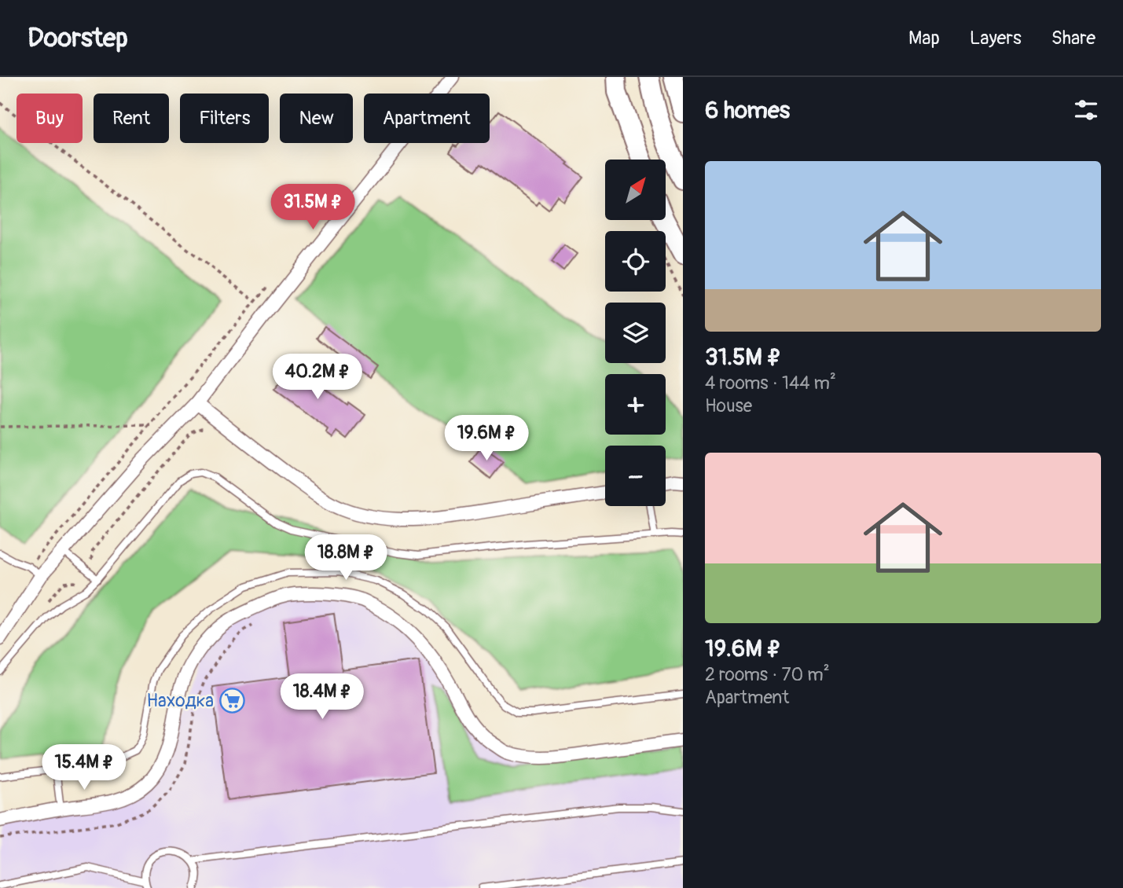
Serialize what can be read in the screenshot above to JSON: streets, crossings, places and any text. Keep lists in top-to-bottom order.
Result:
{
  "places": {
    "supermarket": ["Находка"]
  },
  "north": "top right",
  "page": {
    "header": "Doorstep",
    "nav": ["Map", "Layers", "Share"],
    "heading": "6 homes",
    "chip": [
      "Buy",
      "Rent",
      "Filters",
      "New",
      "Apartment"
    ],
    "list": [
      {
        "name": "31.5M ₽",
        "note": "4 rooms · 144 m² · House"
      },
      {
        "name": "19.6M ₽",
        "note": "2 rooms · 70 m² · Apartment"
      }
    ],
    "map_buttons": ["+", "−"],
    "price": [
      "31.5M ₽",
      "40.2M ₽",
      "19.6M ₽",
      "18.8M ₽",
      "18.4M ₽",
      "15.4M ₽"
    ]
  }
}
